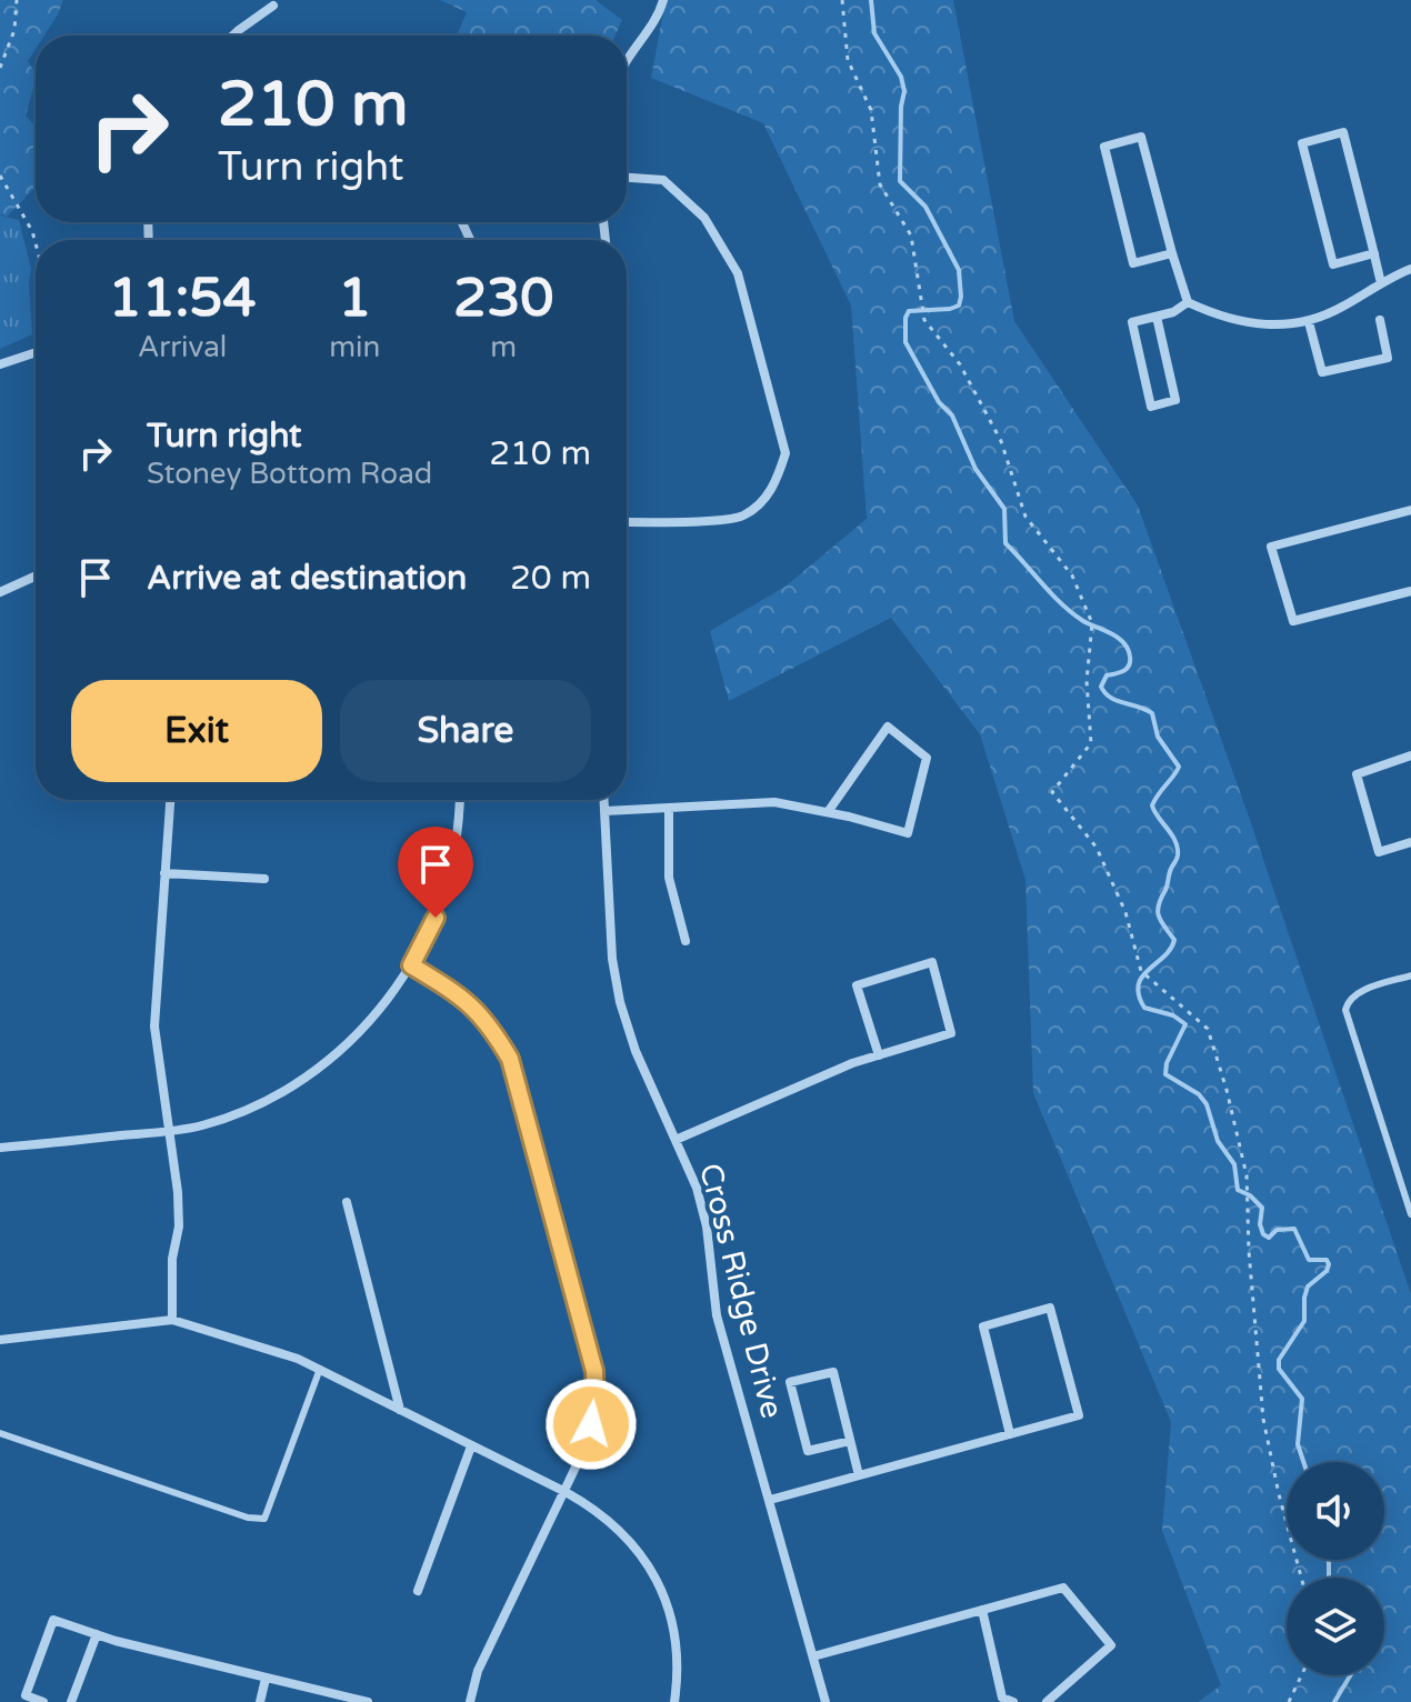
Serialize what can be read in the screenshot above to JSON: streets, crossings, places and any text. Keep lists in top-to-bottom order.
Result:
{
  "streets": {
    "street": ["Cross Ridge Drive"]
  },
  "page": {
    "turn": ["210 m", "Turn right"],
    "eta": [
      "11:54",
      "Arrival",
      "1",
      "min",
      "230",
      "m"
    ],
    "list": [
      {
        "name": "Turn right",
        "note": "Stoney Bottom Road",
        "value": "210 m"
      },
      {
        "name": "Arrive at destination",
        "value": "20 m"
      }
    ],
    "buttons": ["Exit", "Share"]
  }
}
